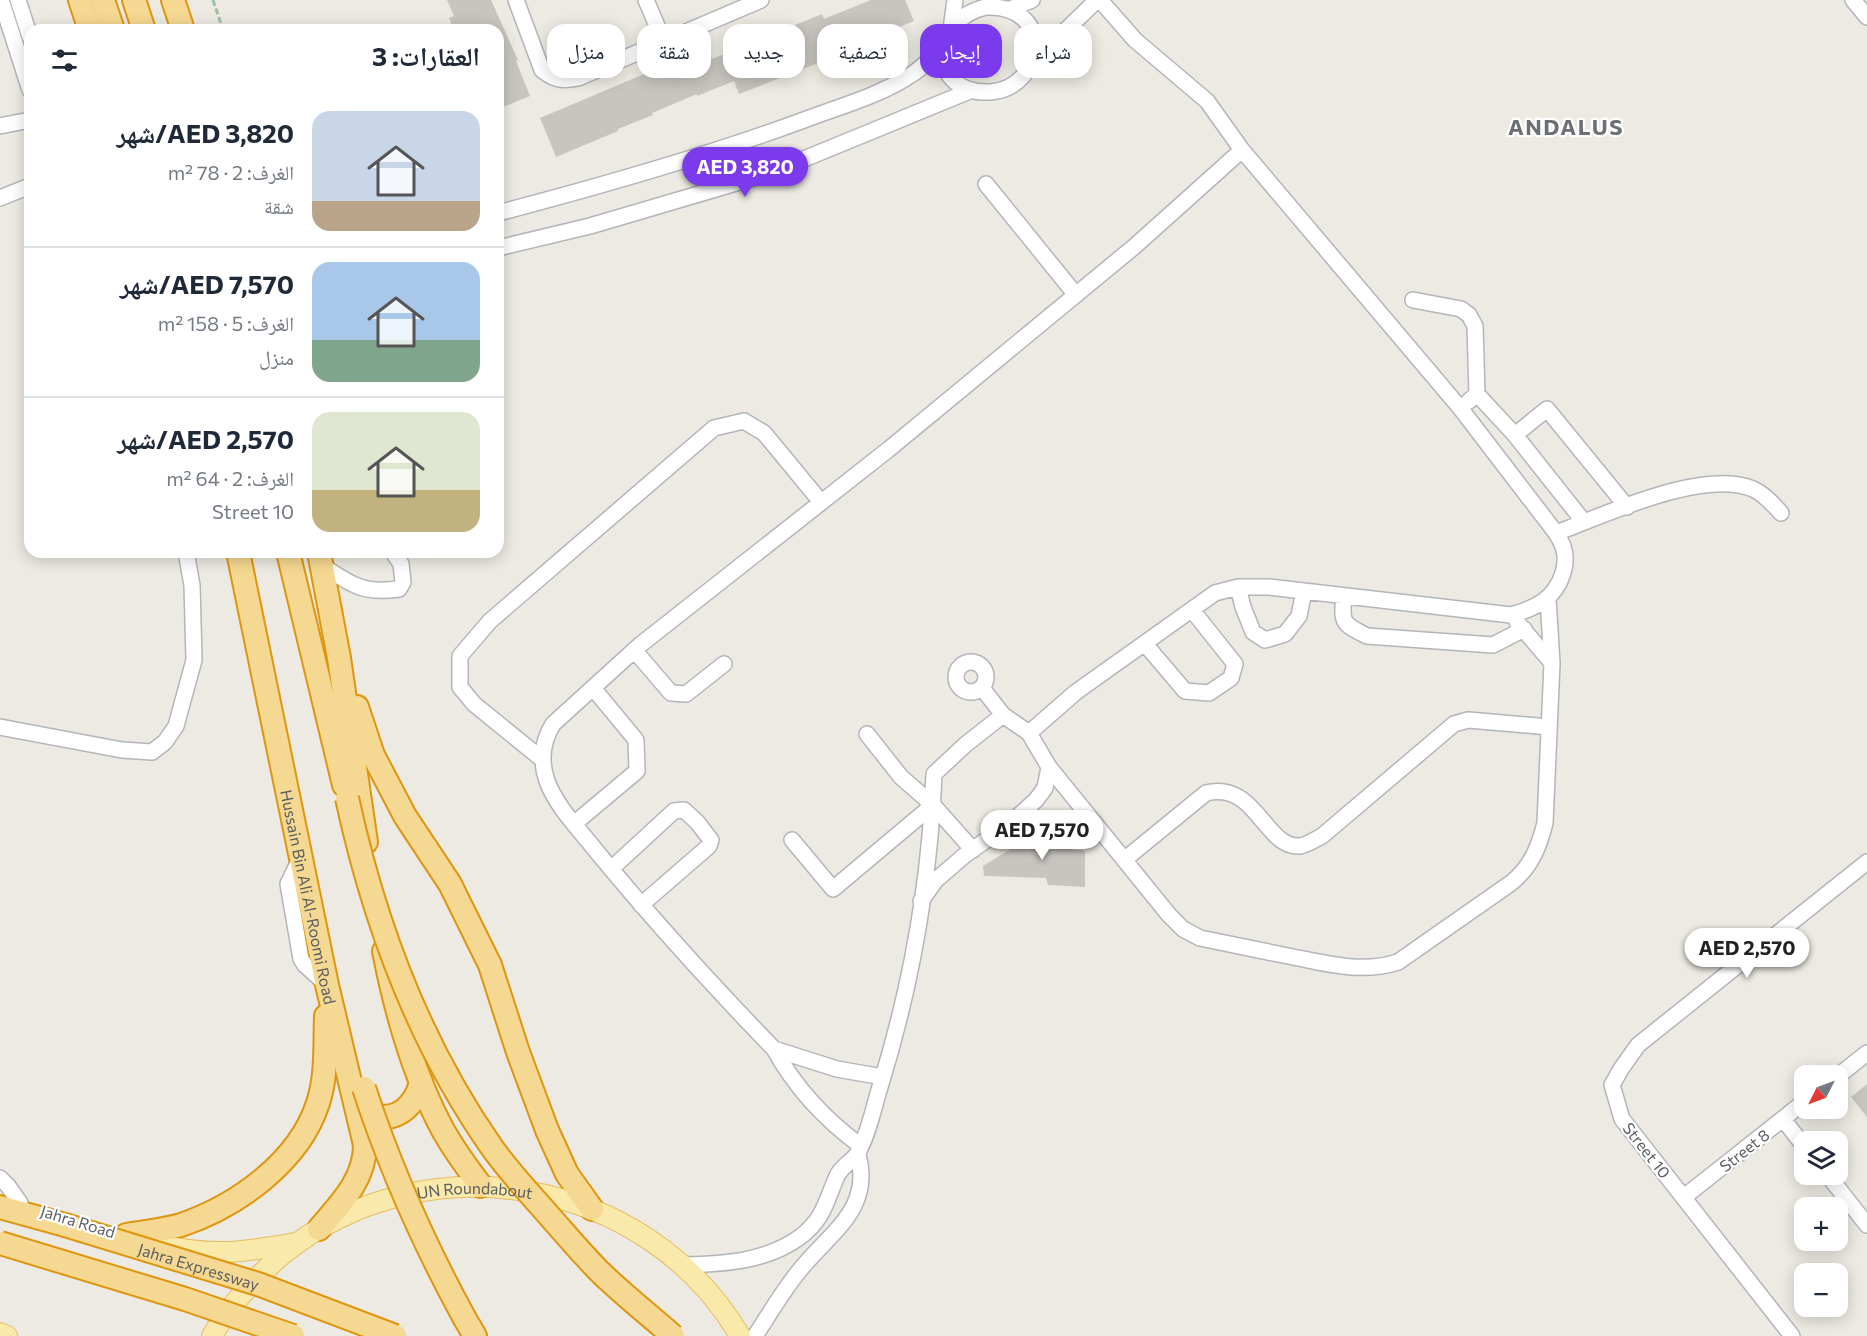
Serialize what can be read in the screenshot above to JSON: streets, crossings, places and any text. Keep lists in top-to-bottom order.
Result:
{
  "streets": {
    "highway": ["Hussain Bin Ali Al-Roomi Road", "Jahra Expressway"],
    "main road": ["UN Roundabout", "Jahra Road"],
    "street": ["Street 10", "Street 8"]
  },
  "crossings": [
    ["Hussain Bin Ali Al-Roomi Road", "UN Roundabout"],
    ["Street 10", "Street 8"],
    ["UN Roundabout", "Jahra Road"],
    ["Jahra Road", "Jahra Expressway"]
  ],
  "districts": ["ANDALUS"],
  "north": "bottom left",
  "page": {
    "chip": [
      "شراء",
      "إيجار",
      "تصفية",
      "جديد",
      "شقة",
      "منزل"
    ],
    "heading": "العقارات: 3",
    "list": [
      {
        "name": "AED 3,820/شهر",
        "note": "الغرف: 2 · 78 m² · شقة"
      },
      {
        "name": "AED 7,570/شهر",
        "note": "الغرف: 5 · 158 m² · منزل"
      },
      {
        "name": "AED 2,570/شهر",
        "note": "الغرف: 2 · 64 m² · Street 10"
      }
    ],
    "price": ["AED 3,820", "AED 7,570", "AED 2,570"],
    "map_buttons": ["+", "−"]
  }
}
